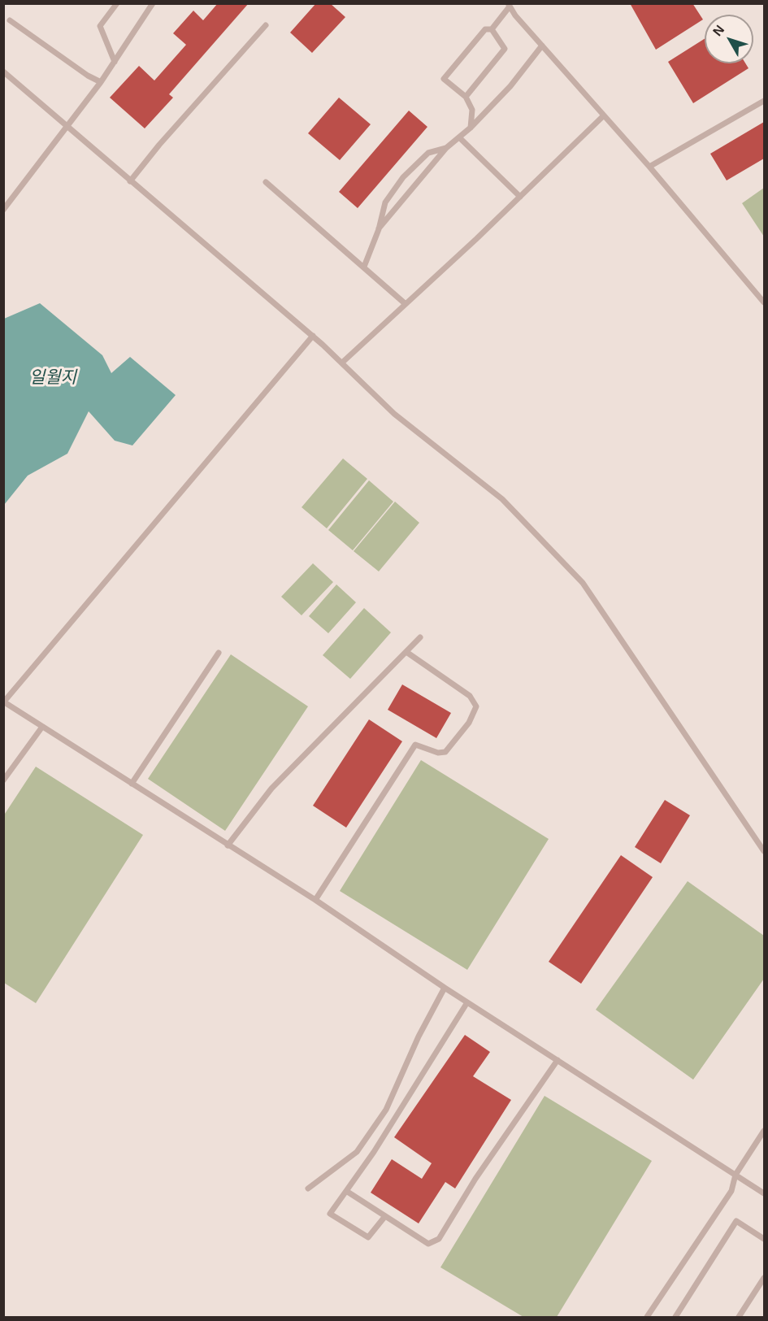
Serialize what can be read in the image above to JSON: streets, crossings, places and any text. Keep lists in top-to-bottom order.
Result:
{
  "water": ["일월지"],
  "north": "top left"
}
